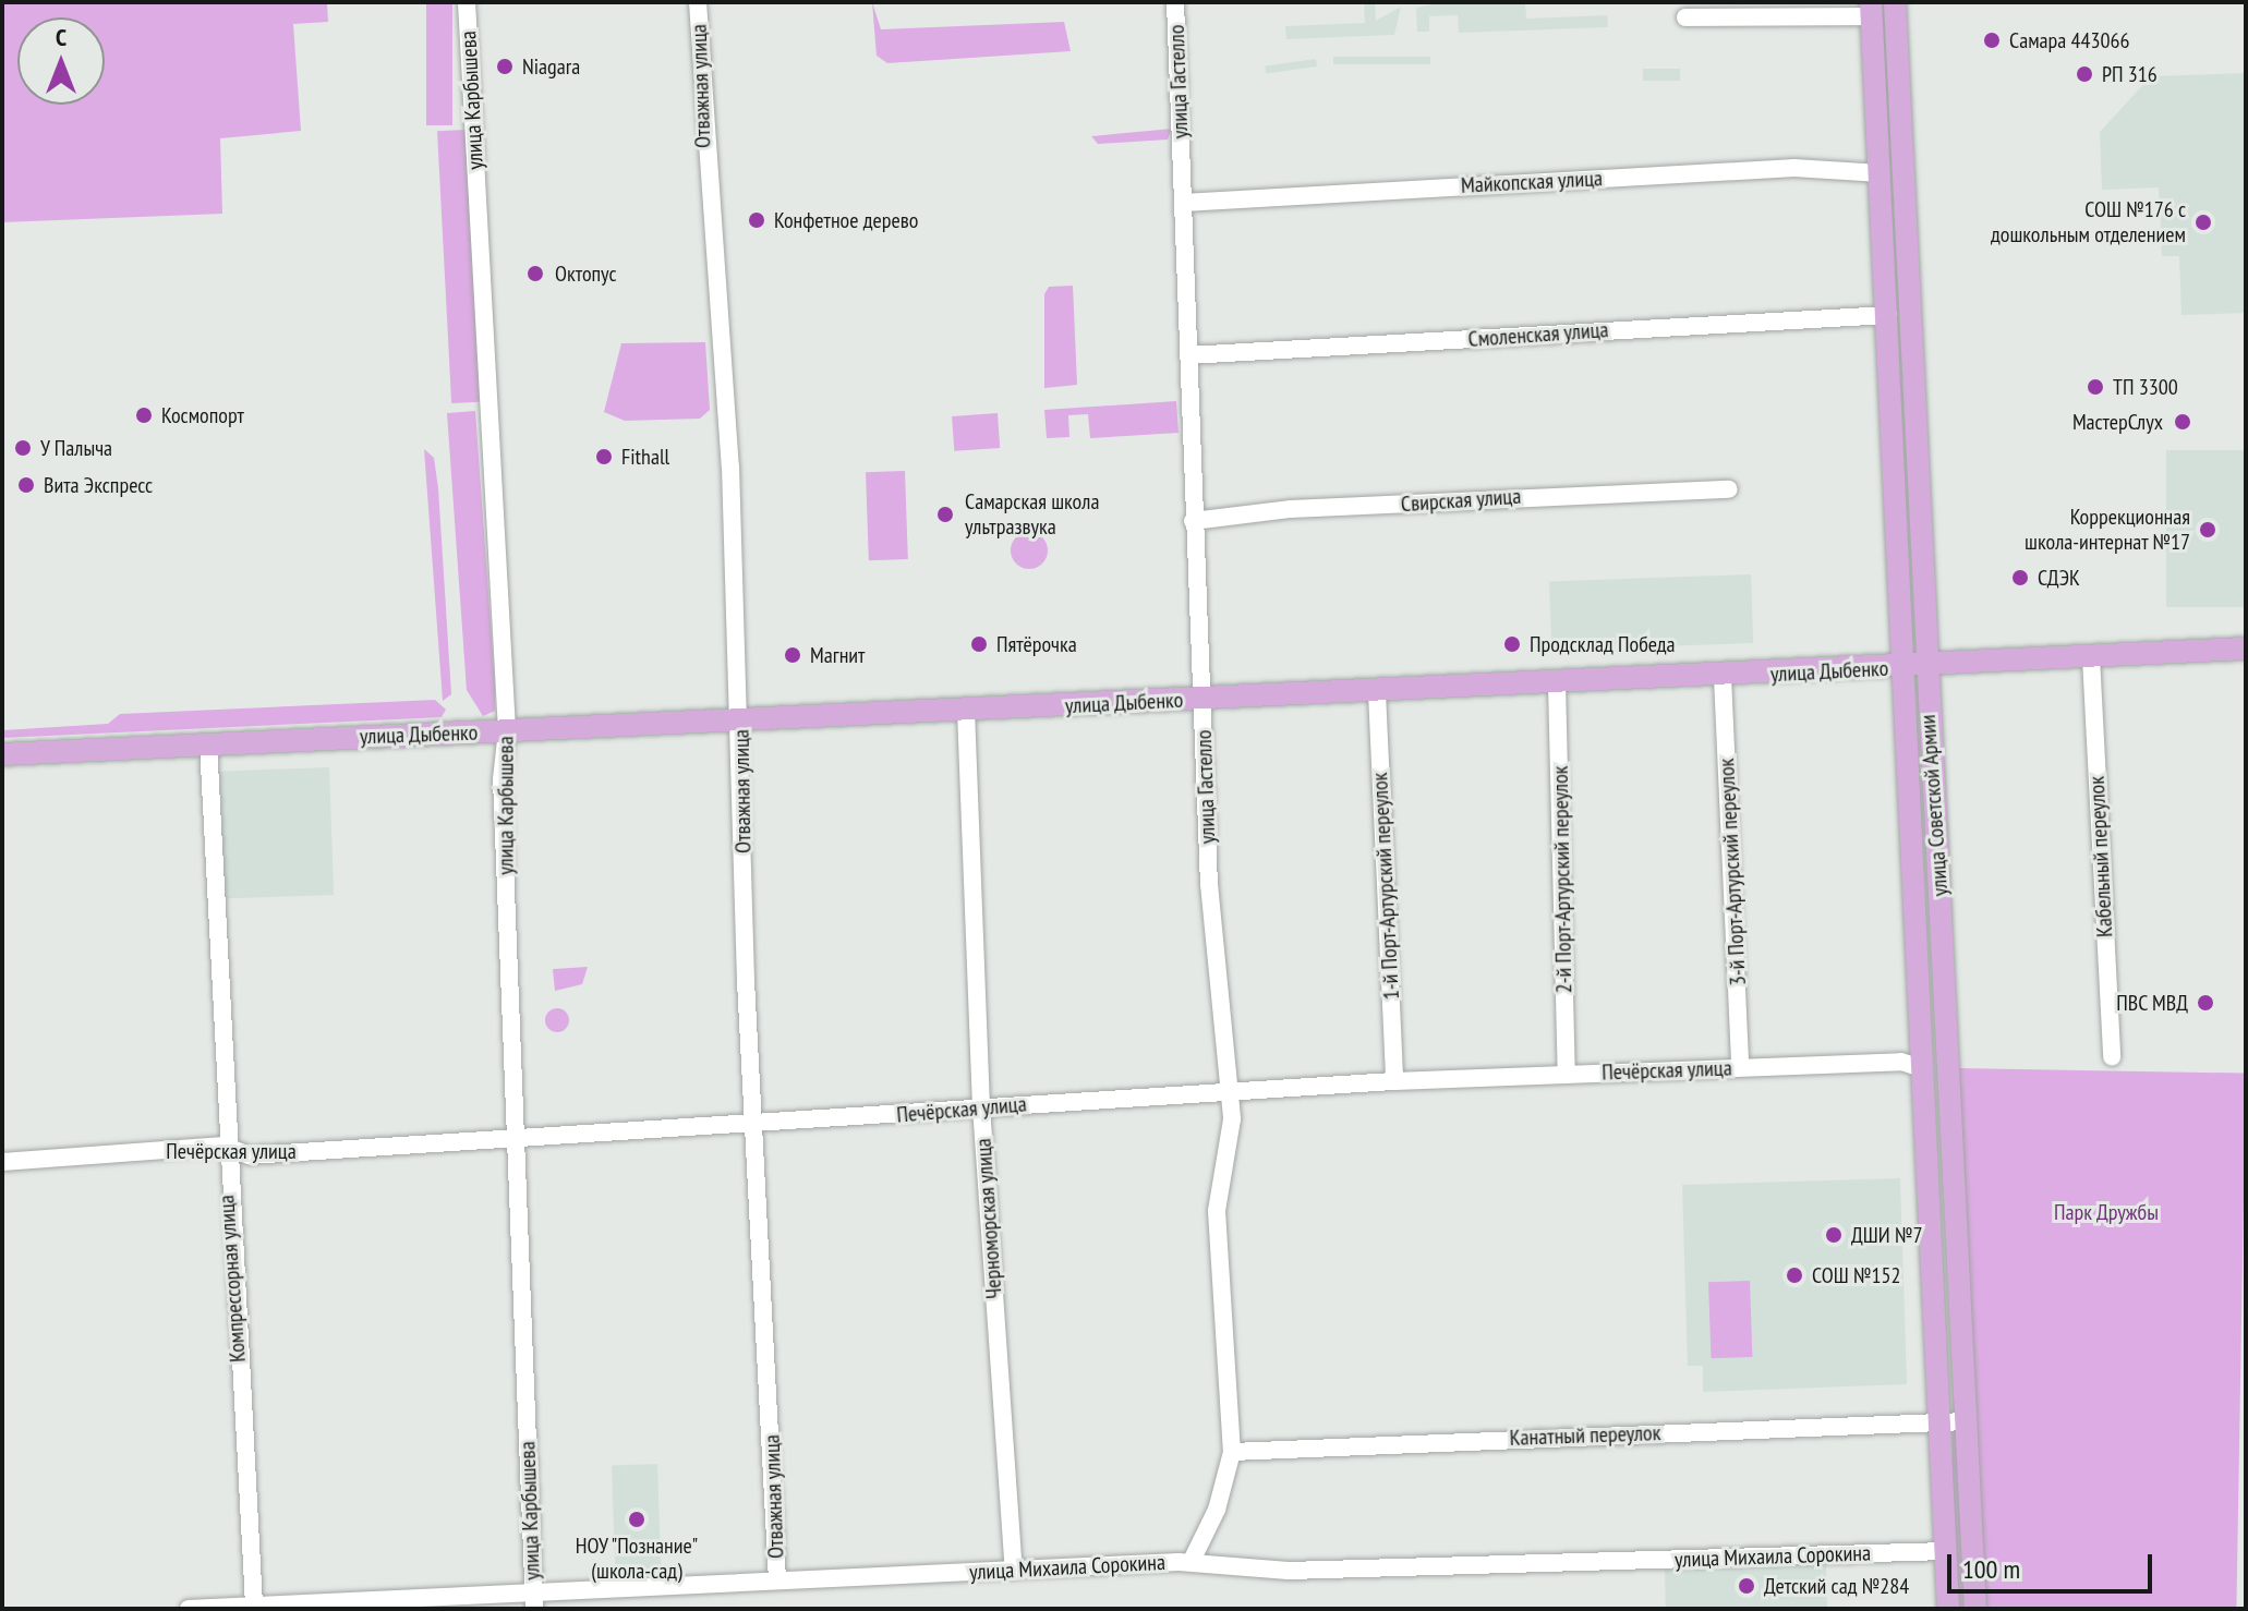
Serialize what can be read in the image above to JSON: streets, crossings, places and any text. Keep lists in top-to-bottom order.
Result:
{
  "streets": {
    "main road": ["улица Дыбенко", "улица Советской Армии"],
    "street": [
      "улица Гастелло",
      "Отважная улица",
      "улица Карбышева",
      "Майкопская улица",
      "Смоленская улица",
      "Свирская улица",
      "Кабельный переулок",
      "3-й Порт-Артурский переулок",
      "2-й Порт-Артурский переулок",
      "1-й Порт-Артурский переулок",
      "Печёрская улица",
      "Черноморская улица",
      "Компрессорная улица",
      "Канатный переулок",
      "улица Михаила Сорокина"
    ]
  },
  "crossings": [
    ["улица Гастелло", "Майкопская улица"],
    ["улица Гастелло", "Смоленская улица"],
    ["улица Гастелло", "Свирская улица"],
    ["улица Гастелло", "улица Дыбенко"],
    ["улица Гастелло", "Печёрская улица"],
    ["улица Гастелло", "Канатный переулок"],
    ["улица Гастелло", "улица Михаила Сорокина"],
    ["Отважная улица", "улица Дыбенко"],
    ["Отважная улица", "Печёрская улица"],
    ["Отважная улица", "улица Михаила Сорокина"],
    ["улица Карбышева", "улица Дыбенко"],
    ["улица Карбышева", "Печёрская улица"],
    ["улица Карбышева", "улица Михаила Сорокина"],
    ["Майкопская улица", "улица Советской Армии"],
    ["Смоленская улица", "улица Советской Армии"],
    ["улица Дыбенко", "улица Советской Армии"],
    ["улица Дыбенко", "Кабельный переулок"],
    ["улица Дыбенко", "3-й Порт-Артурский переулок"],
    ["улица Дыбенко", "2-й Порт-Артурский переулок"],
    ["улица Дыбенко", "1-й Порт-Артурский переулок"],
    ["улица Дыбенко", "Черноморская улица"],
    ["улица Дыбенко", "Компрессорная улица"],
    ["улица Советской Армии", "Печёрская улица"],
    ["улица Советской Армии", "Канатный переулок"],
    ["улица Советской Армии", "улица Михаила Сорокина"],
    ["3-й Порт-Артурский переулок", "Печёрская улица"],
    ["2-й Порт-Артурский переулок", "Печёрская улица"],
    ["1-й Порт-Артурский переулок", "Печёрская улица"],
    ["Печёрская улица", "Черноморская улица"],
    ["Печёрская улица", "Компрессорная улица"],
    ["Черноморская улица", "улица Михаила Сорокина"],
    ["Компрессорная улица", "улица Михаила Сорокина"]
  ],
  "parks": ["Парк Дружбы"],
  "places": [
    "Самара 443066",
    "Niagara",
    "РП 316",
    "Конфетное дерево",
    "СОШ №176 с дошкольным отделением",
    "Октопус",
    "ТП 3300",
    "Космопорт",
    "МастерСлух",
    "У Палыча",
    "Fithall",
    "Вита Экспресс",
    "Самарская школа ультразвука",
    "Коррекционная школа-интернат №17",
    "СДЭК",
    "Пятёрочка",
    "Продсклад Победа",
    "Магнит",
    "ПВС МВД",
    "ДШИ №7",
    "СОШ №152",
    "НОУ \"Познание\" (школа-сад)",
    "Детский сад №284"
  ],
  "scale_bar": "100 m",
  "north": "top"
}
